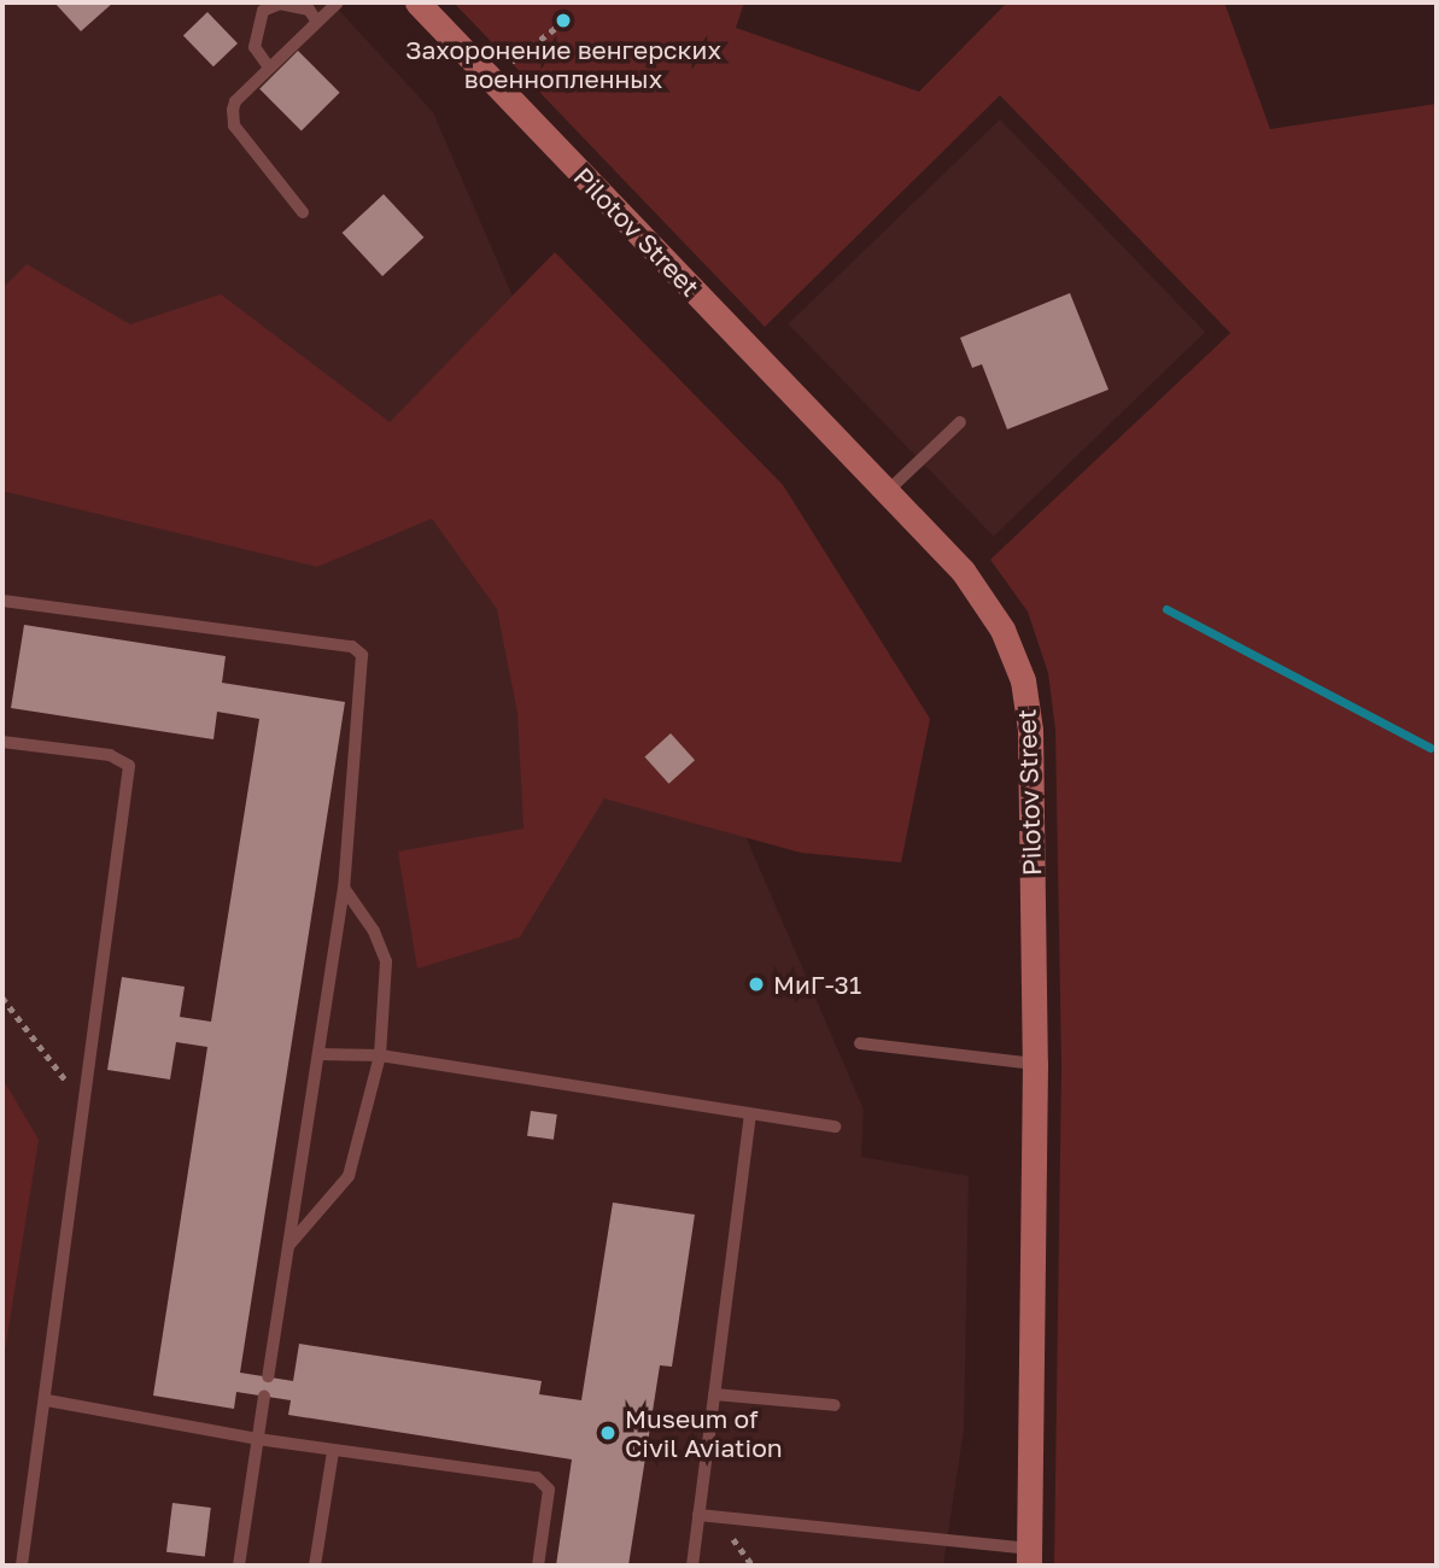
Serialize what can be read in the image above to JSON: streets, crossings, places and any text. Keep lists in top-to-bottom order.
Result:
{
  "streets": {
    "street": ["Pilotov Street"]
  },
  "places": ["Захоронение венгерских военнопленных", "МиГ-31", "Museum of Civil Aviation"]
}
